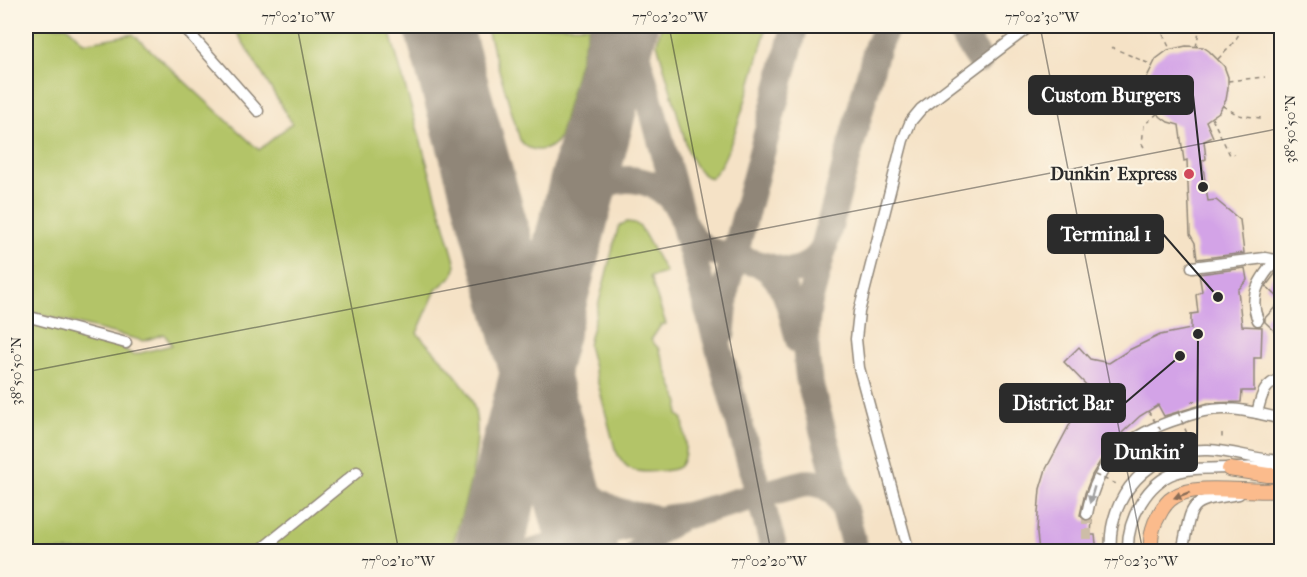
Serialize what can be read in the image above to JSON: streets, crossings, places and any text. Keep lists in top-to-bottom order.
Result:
{
  "places": [
    "Dunkin' Express",
    "Custom Burgers",
    "Terminal 1",
    "Dunkin'",
    "District Bar"
  ],
  "coordinates": [
    "77°02'10\"W",
    "77°02'20\"W",
    "77°02'30\"W",
    "38°50'50\"N"
  ]
}
